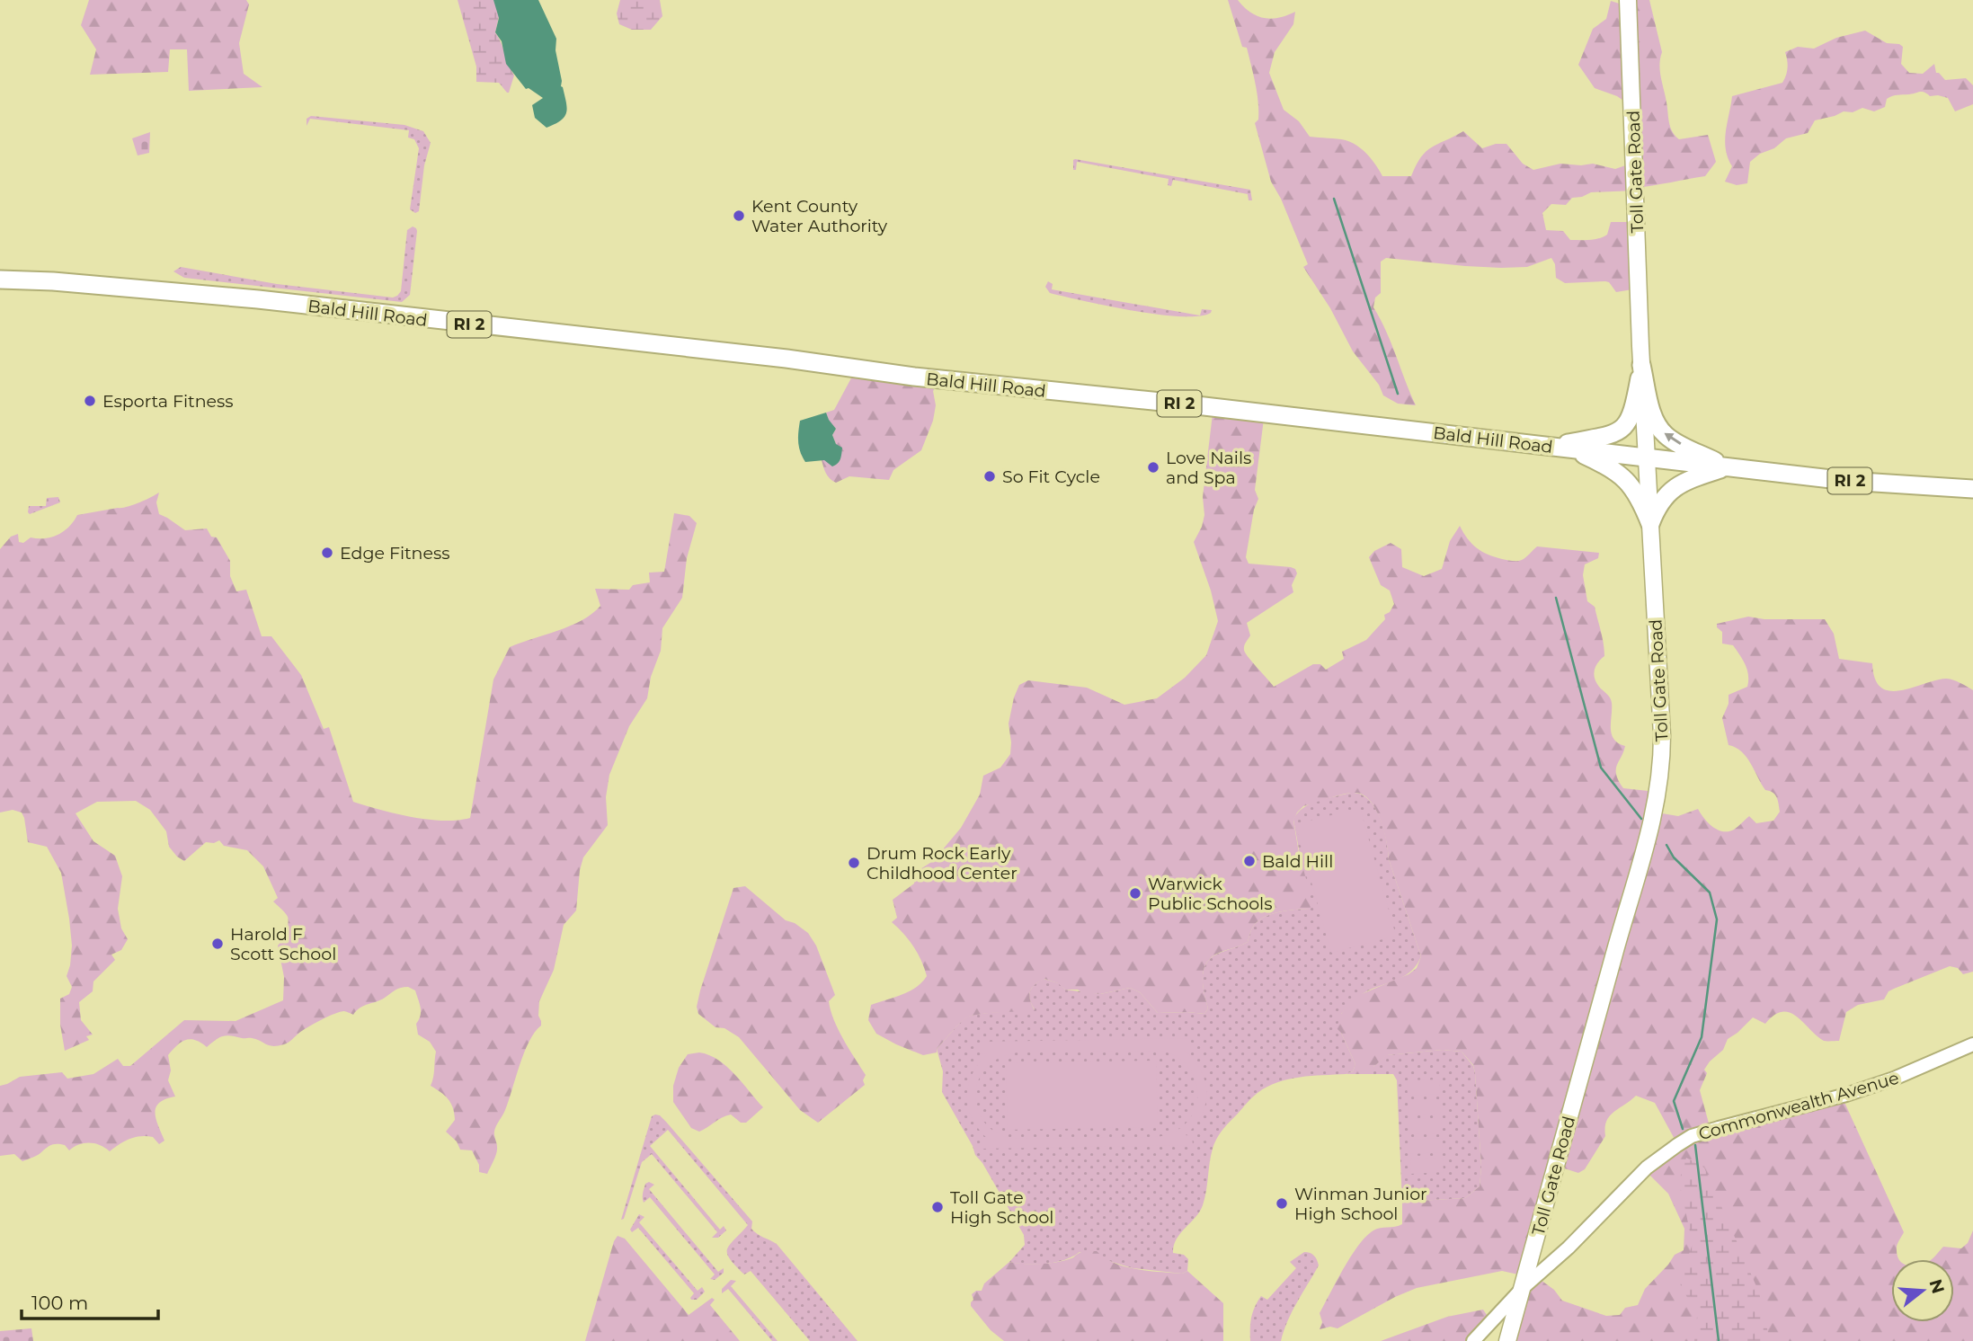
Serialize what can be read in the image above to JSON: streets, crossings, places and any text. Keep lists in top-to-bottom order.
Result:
{
  "streets": {
    "main road": ["Toll Gate Road", "Bald Hill Road", "RI 2"],
    "street": ["Commonwealth Avenue"]
  },
  "crossings": [
    ["Toll Gate Road", "Bald Hill Road"],
    ["Toll Gate Road", "Commonwealth Avenue"]
  ],
  "places": [
    "Kent County Water Authority",
    "Esporta Fitness",
    "Love Nails and Spa",
    "So Fit Cycle",
    "Edge Fitness",
    "Bald Hill",
    "Drum Rock Early Childhood Center",
    "Warwick Public Schools",
    "Harold F Scott School",
    "Winman Junior High School",
    "Toll Gate High School"
  ],
  "scale_bar": "100 m",
  "north": "right"
}
